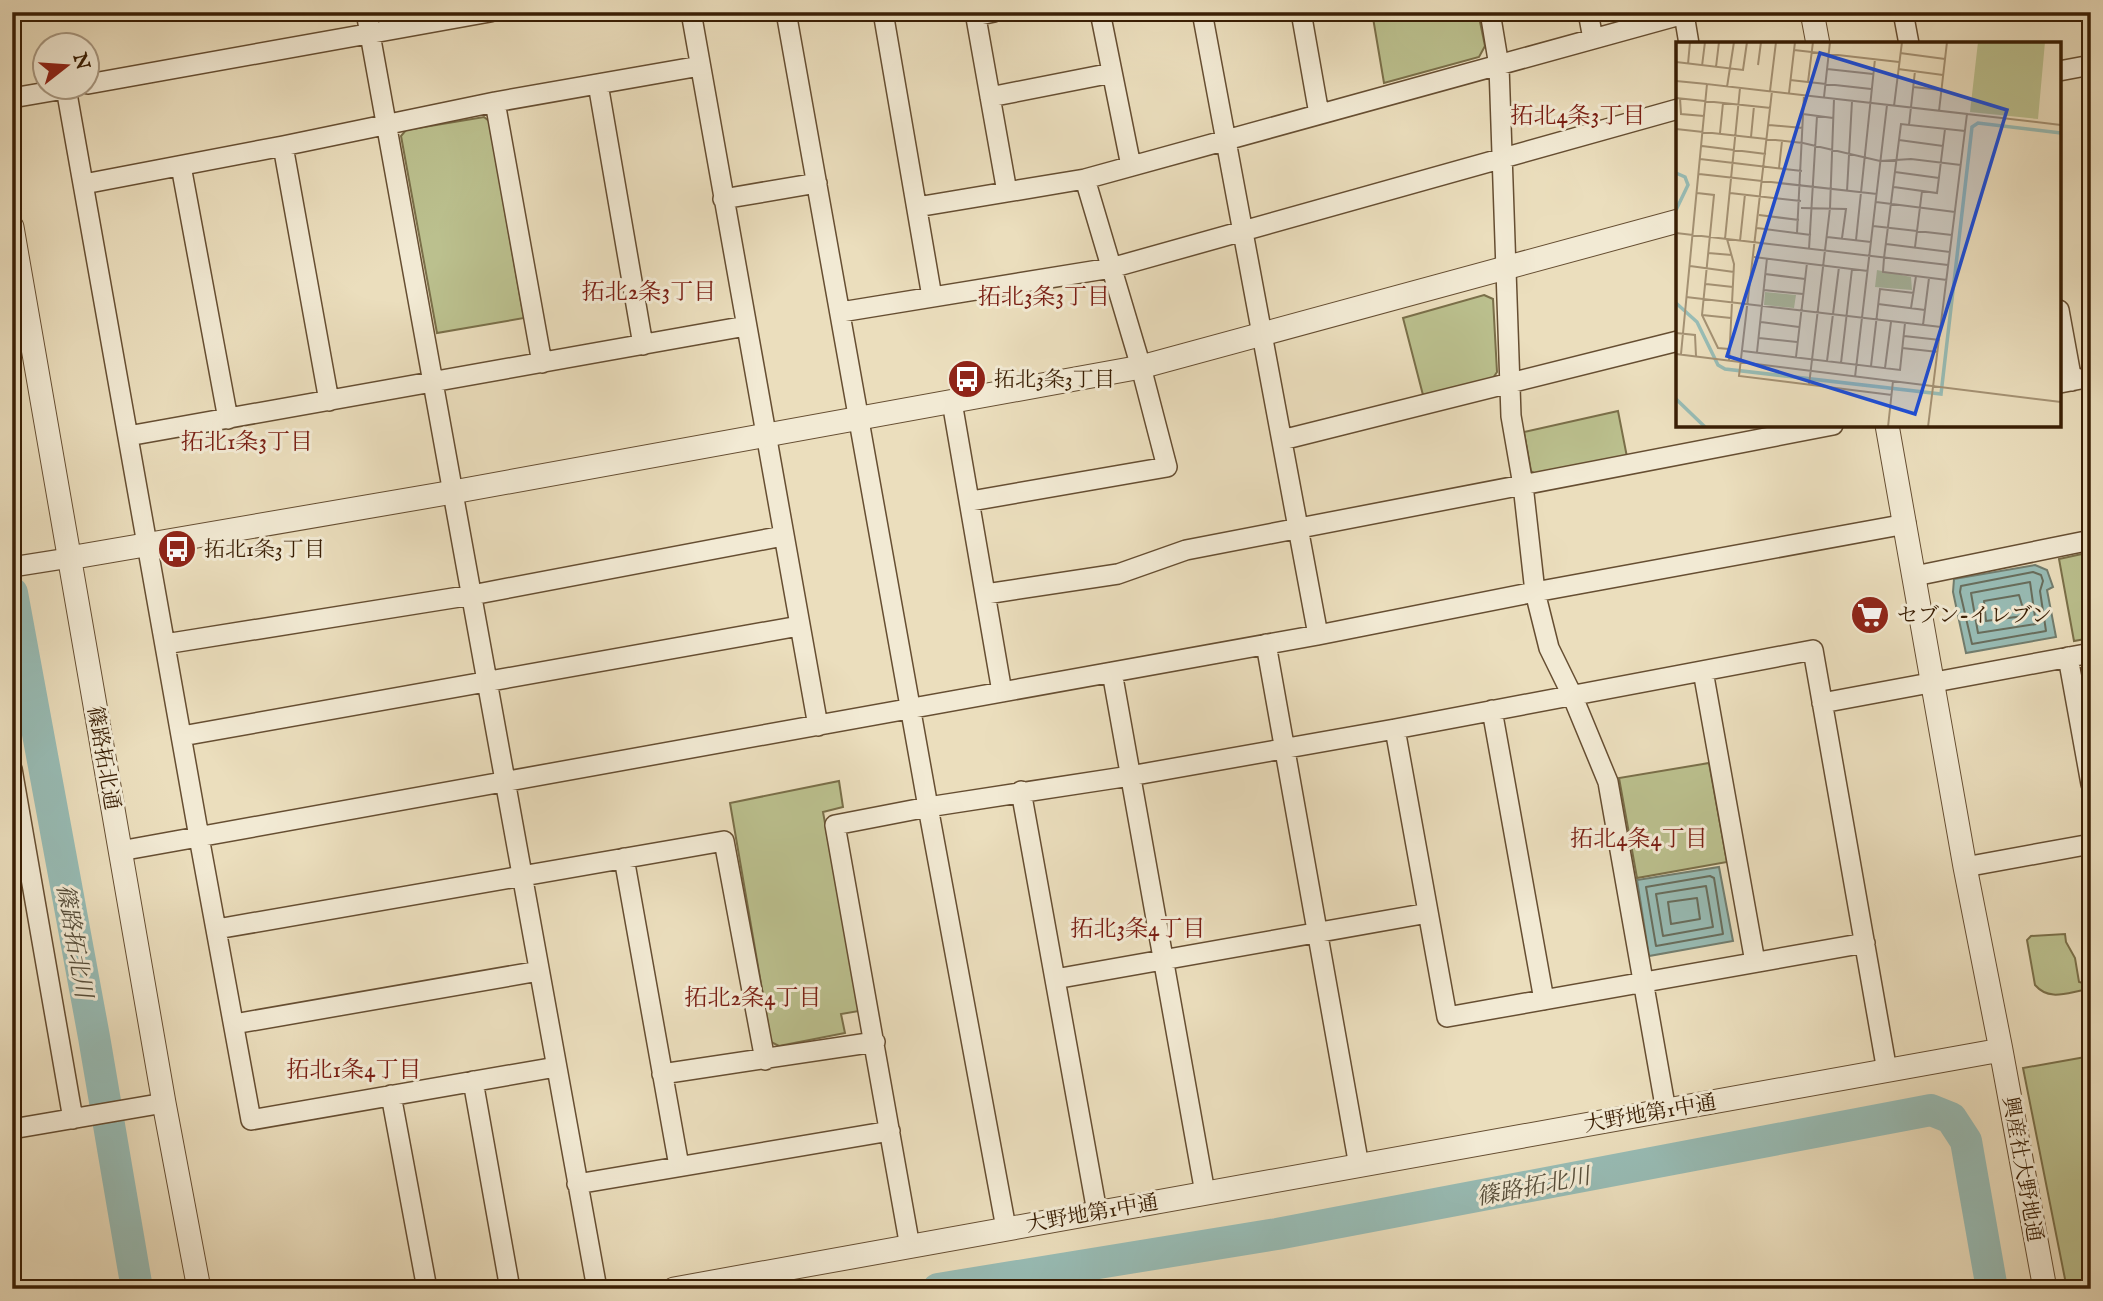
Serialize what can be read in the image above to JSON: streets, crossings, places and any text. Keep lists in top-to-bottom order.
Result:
{
  "streets": {
    "street": ["篠路拓北通", "大野地第1中通", "興産社大野地通"]
  },
  "crossings": [
    ["大野地第1中通", "興産社大野地通"]
  ],
  "districts": [
    "拓北4条3丁目",
    "拓北2条3丁目",
    "拓北3条3丁目",
    "拓北1条3丁目",
    "拓北4条4丁目",
    "拓北3条4丁目",
    "拓北2条4丁目",
    "拓北1条4丁目"
  ],
  "water": ["篠路拓北川"],
  "places": {
    "bus stop": ["拓北3条3丁目", "拓北1条3丁目"],
    "supermarket": ["セブン-イレブン"]
  },
  "north": "right"
}
